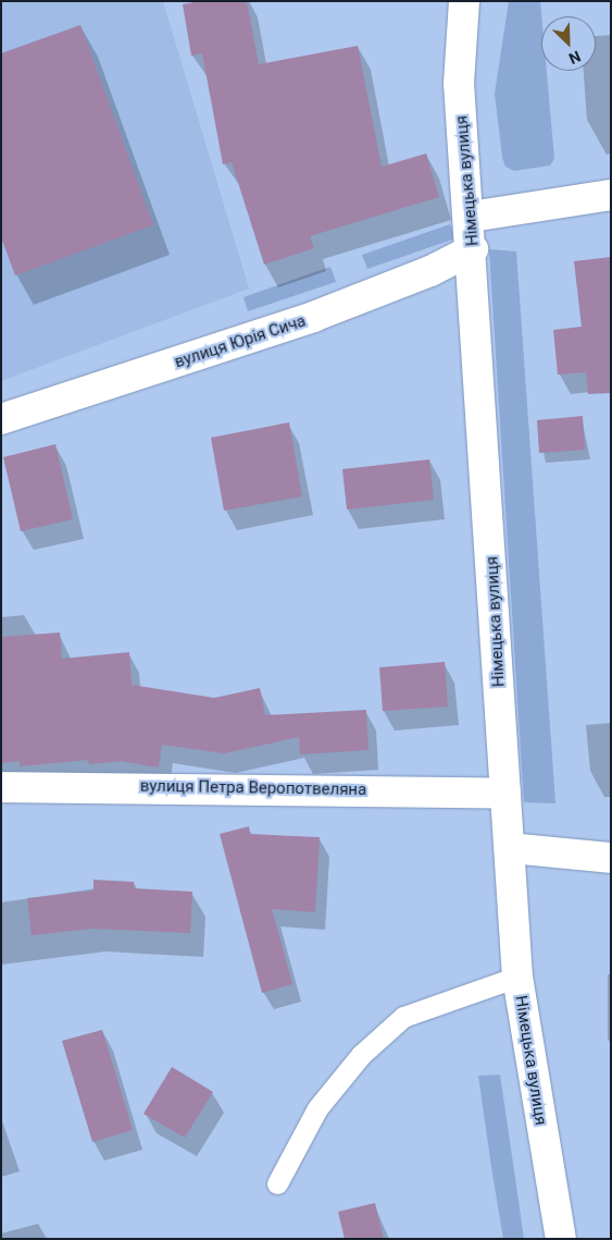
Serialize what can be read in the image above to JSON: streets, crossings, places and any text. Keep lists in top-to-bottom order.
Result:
{
  "streets": {
    "street": ["Німецька вулиця", "вулиця Юрія Сича", "вулиця Петра Веропотвеляна"]
  },
  "crossings": [
    ["Німецька вулиця", "вулиця Юрія Сича"],
    ["Німецька вулиця", "вулиця Петра Веропотвеляна"]
  ],
  "north": "bottom right"
}
